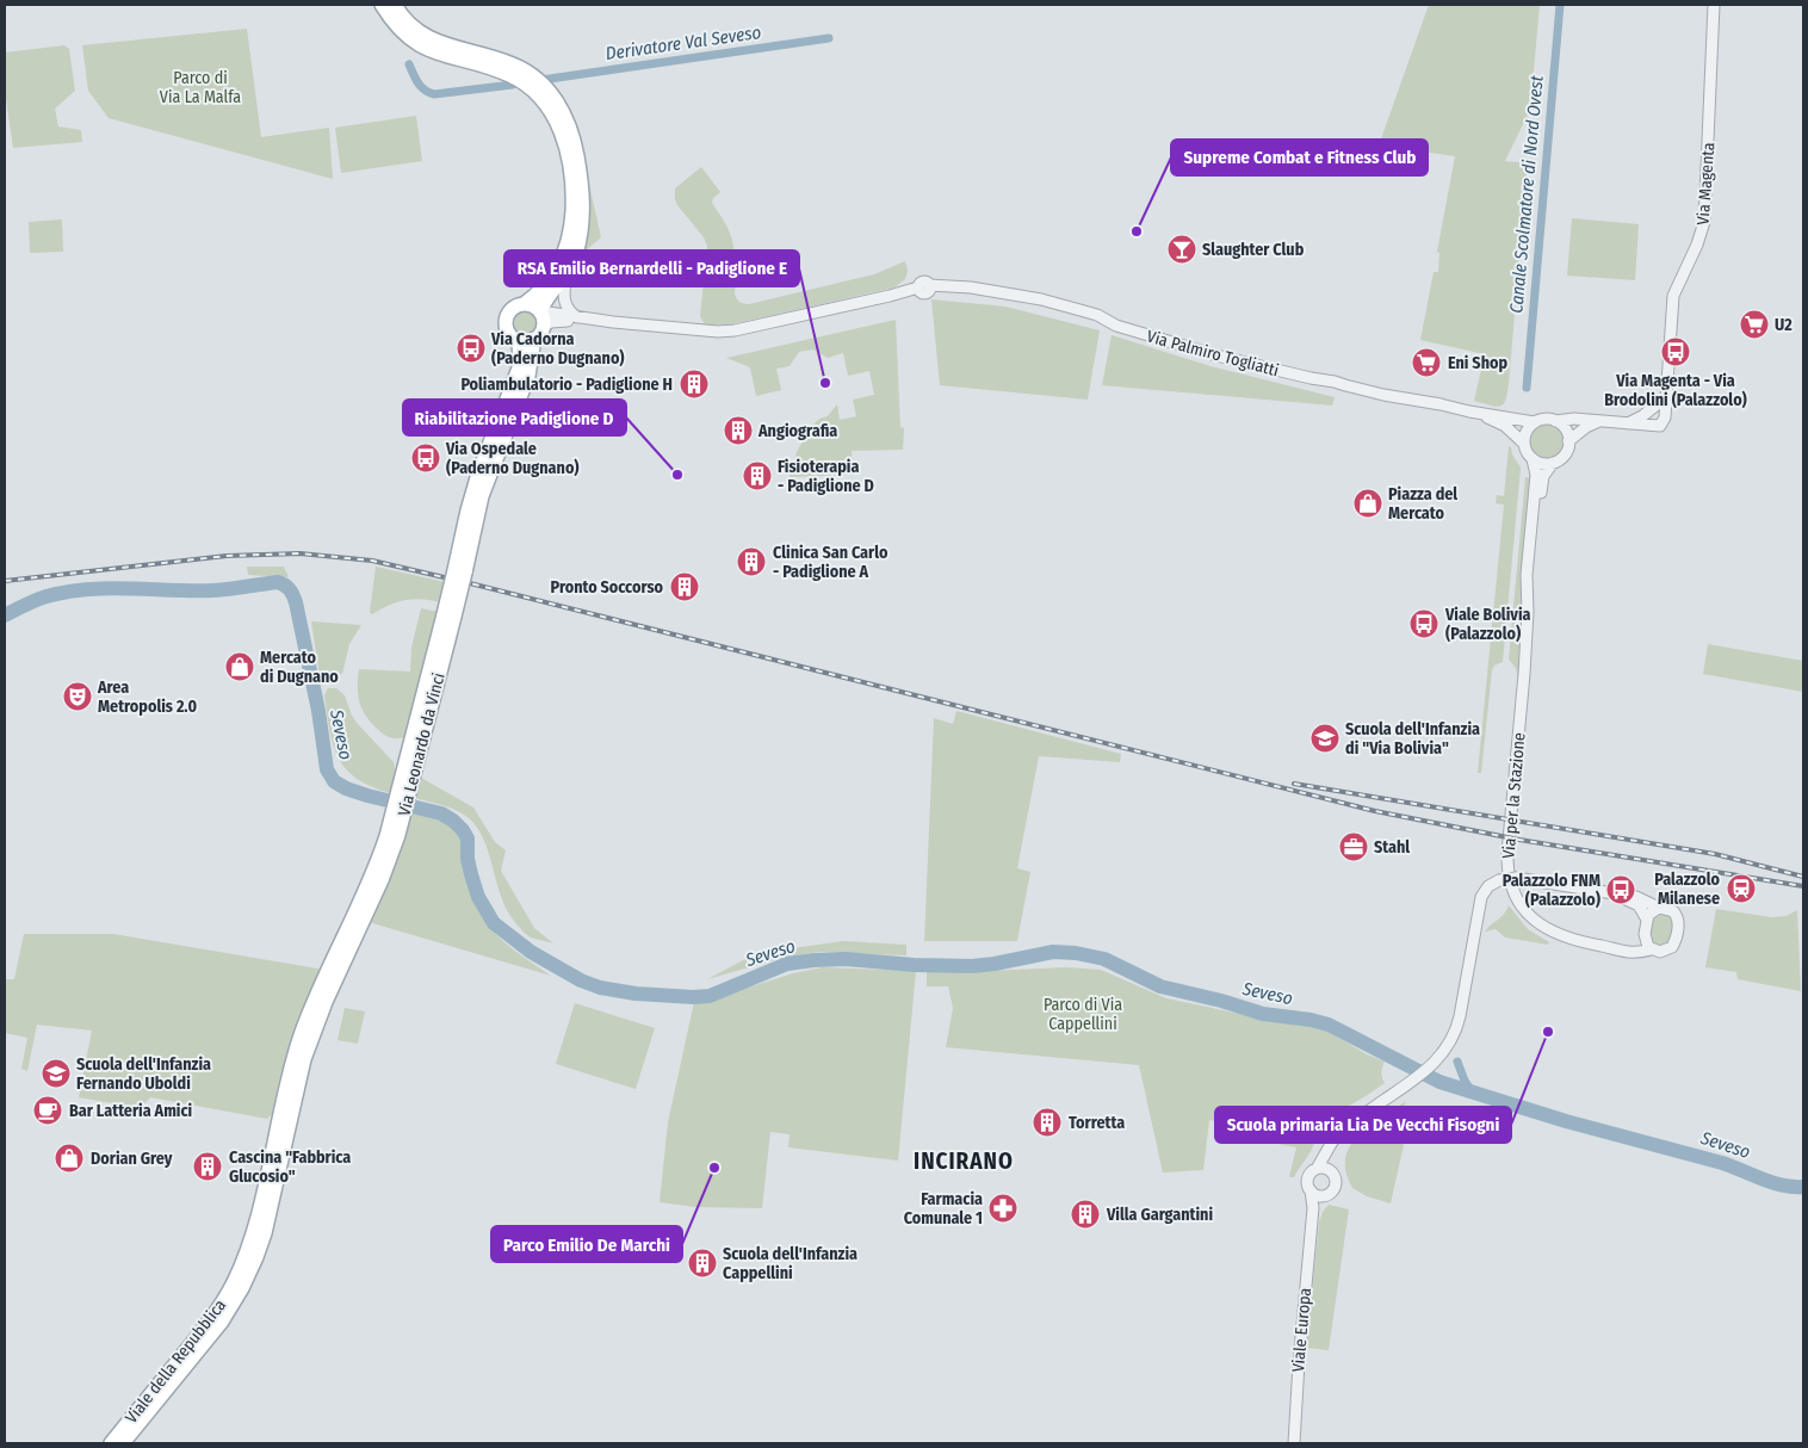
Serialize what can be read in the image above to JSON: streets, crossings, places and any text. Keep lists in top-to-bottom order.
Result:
{
  "streets": {
    "main road": ["Via Leonardo da Vinci", "Viale della Repubblica"],
    "street": [
      "Via Magenta",
      "Via Palmiro Togliatti",
      "Via per la Stazione",
      "Viale Europa"
    ]
  },
  "crossings": [
    ["Via Palmiro Togliatti", "Via per la Stazione"],
    ["Via Leonardo da Vinci", "Viale della Repubblica"]
  ],
  "districts": ["INCIRANO"],
  "water": ["Derivatore Val Seveso", "Canale Scolmatore di Nord Ovest", "Seveso"],
  "parks": ["Parco di Via La Malfa", "Parco di Via Cappellini"],
  "places": {
    "other": [
      "Supreme Combat e Fitness Club",
      "RSA Emilio Bernardelli - Padiglione E",
      "Riabilitazione Padiglione D",
      "Scuola primaria Lia De Vecchi Fisogni",
      "Parco Emilio De Marchi"
    ],
    "bar": ["Slaughter Club"],
    "supermarket": ["U2", "Eni Shop"],
    "bus stop": [
      "Via Cadorna (Paderno Dugnano)",
      "Via Magenta - Via Brodolini (Palazzolo)",
      "Via Ospedale (Paderno Dugnano)",
      "Viale Bolivia (Palazzolo)",
      "Palazzolo FNM (Palazzolo)"
    ],
    "building": [
      "Poliambulatorio - Padiglione H",
      "Angiografia",
      "Fisioterapia - Padiglione D",
      "Clinica San Carlo - Padiglione A",
      "Pronto Soccorso",
      "Torretta",
      "Cascina \"Fabbrica Glucosio\"",
      "Villa Gargantini",
      "Scuola dell'Infanzia Cappellini"
    ],
    "shop": ["Piazza del Mercato", "Mercato di Dugnano", "Dorian Grey"],
    "theatre": ["Area Metropolis 2.0"],
    "school or university": ["Scuola dell'Infanzia di \"Via Bolivia\"", "Scuola dell'Infanzia Fernando Uboldi"],
    "office": ["Stahl"],
    "station": ["Palazzolo Milanese"],
    "cafe": ["Bar Latteria Amici"],
    "pharmacy": ["Farmacia Comunale 1"]
  }
}
